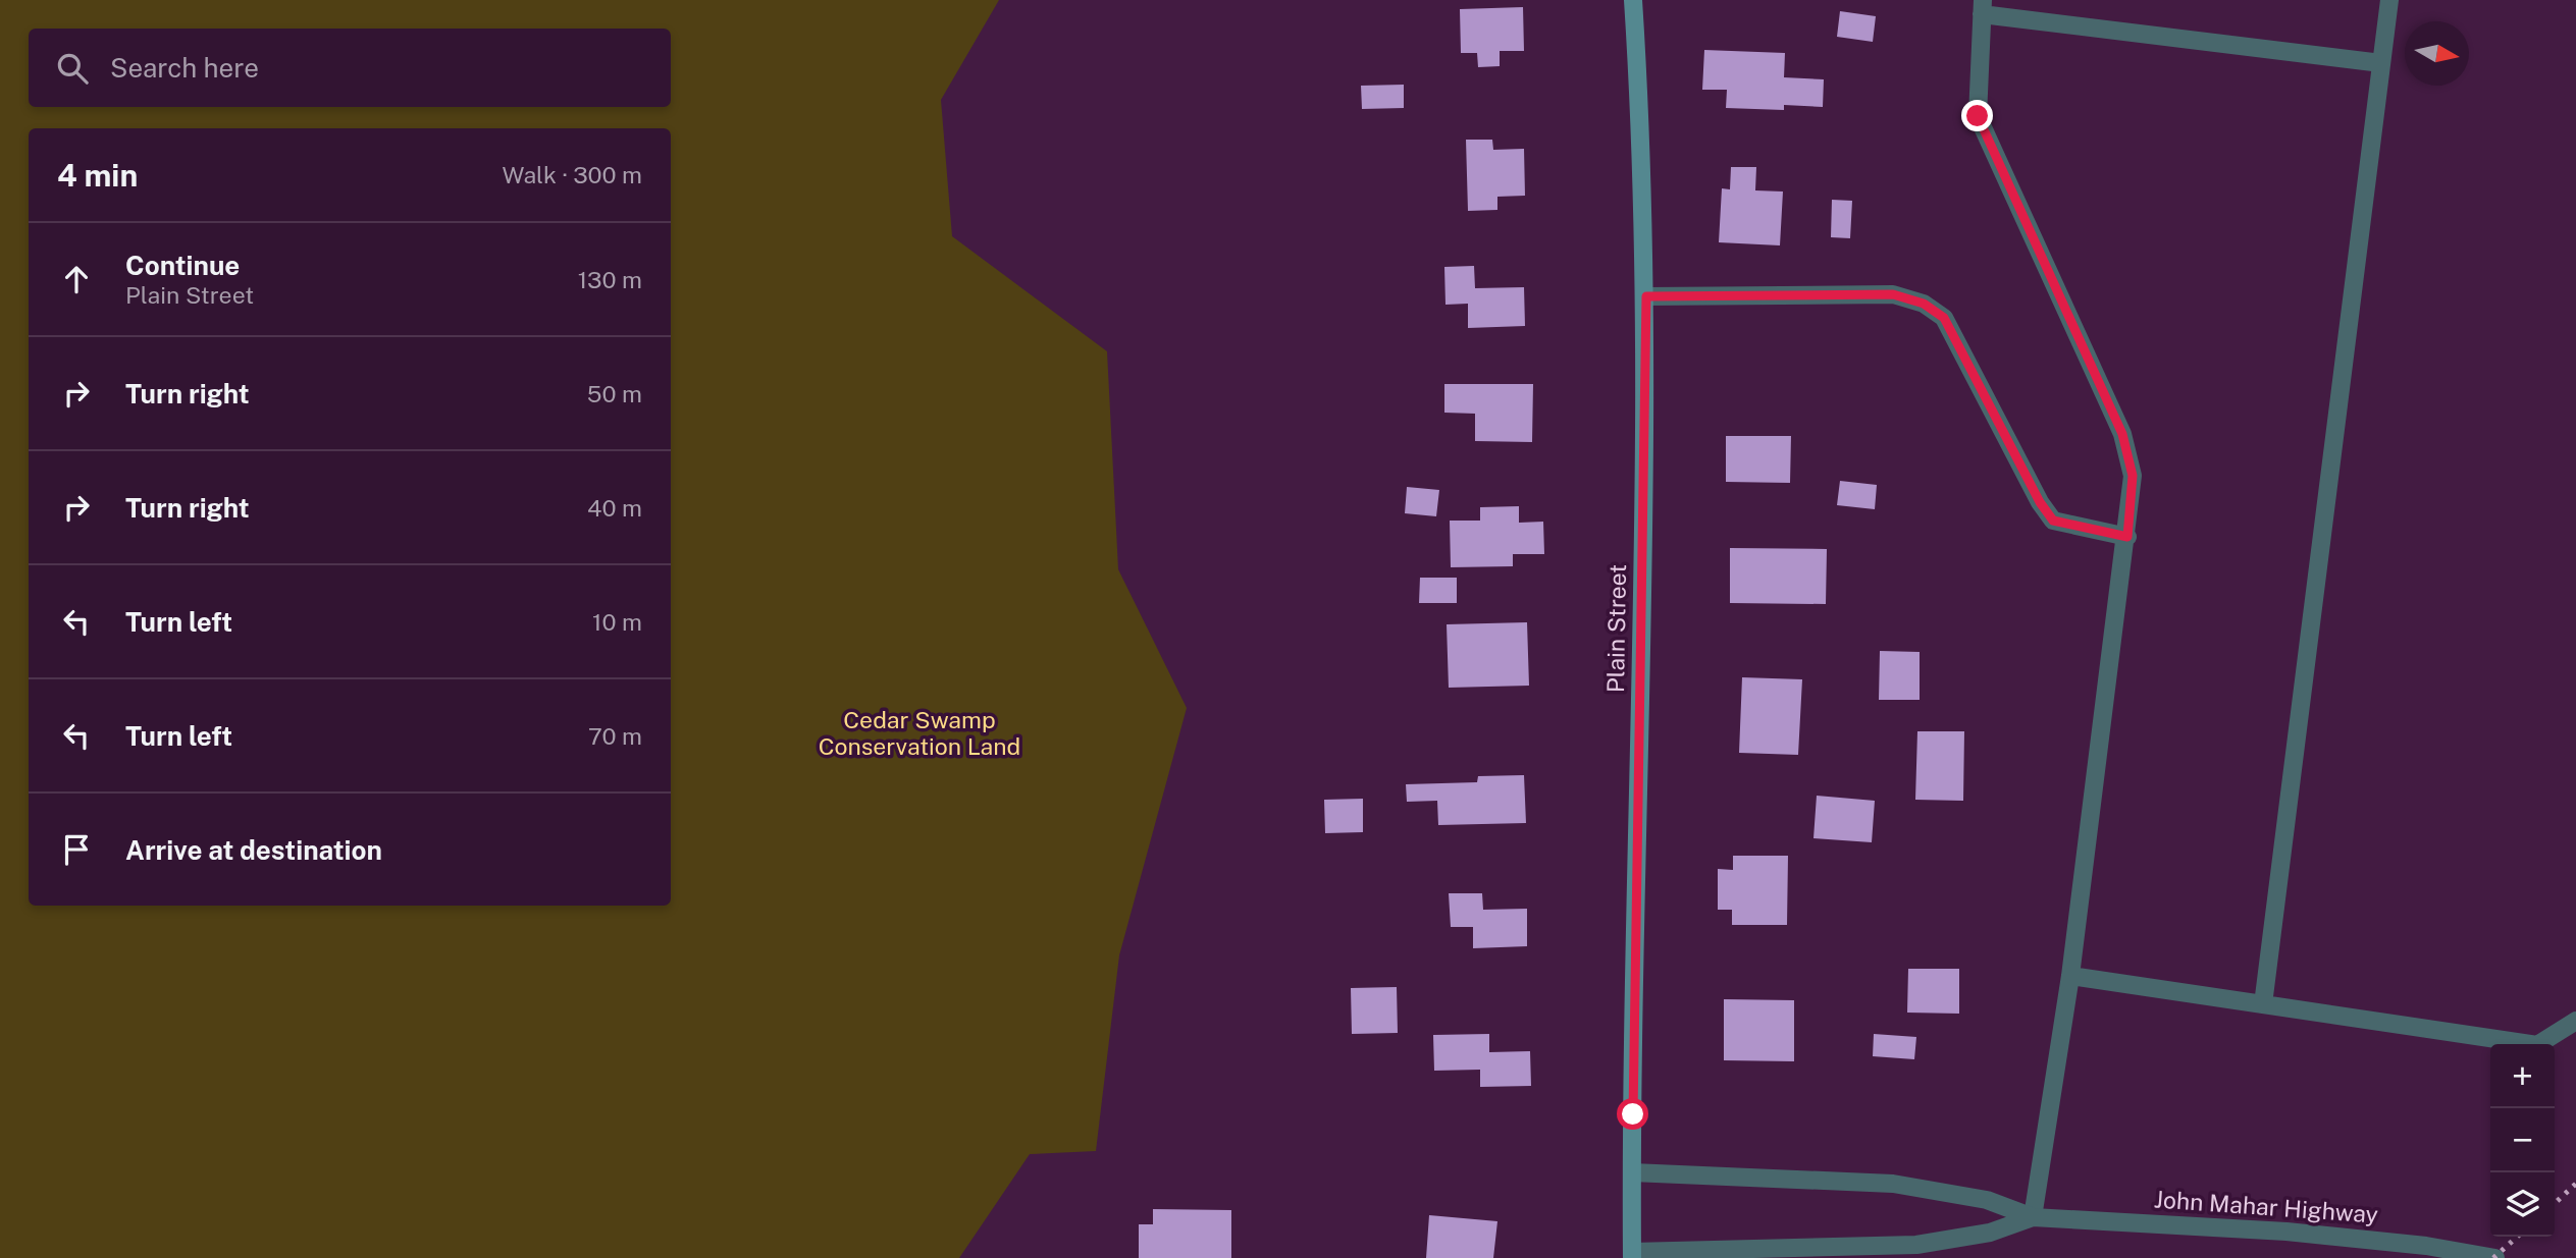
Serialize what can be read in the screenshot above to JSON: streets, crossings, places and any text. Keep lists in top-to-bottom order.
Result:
{
  "streets": {
    "main road": ["Plain Street"],
    "street": ["John Mahar Highway"]
  },
  "crossings": [
    ["Plain Street", "John Mahar Highway"]
  ],
  "parks": ["Cedar Swamp Conservation Land"],
  "north": "right",
  "page": {
    "search": "Search here",
    "heading": ["4 min", "Walk · 300 m"],
    "list": [
      ["Continue", "Plain Street", "130 m"],
      ["Turn right", "50 m"],
      ["Turn right", "40 m"],
      ["Turn left", "10 m"],
      ["Turn left", "70 m"],
      "Arrive at destination"
    ],
    "map_buttons": ["+", "−"]
  }
}
